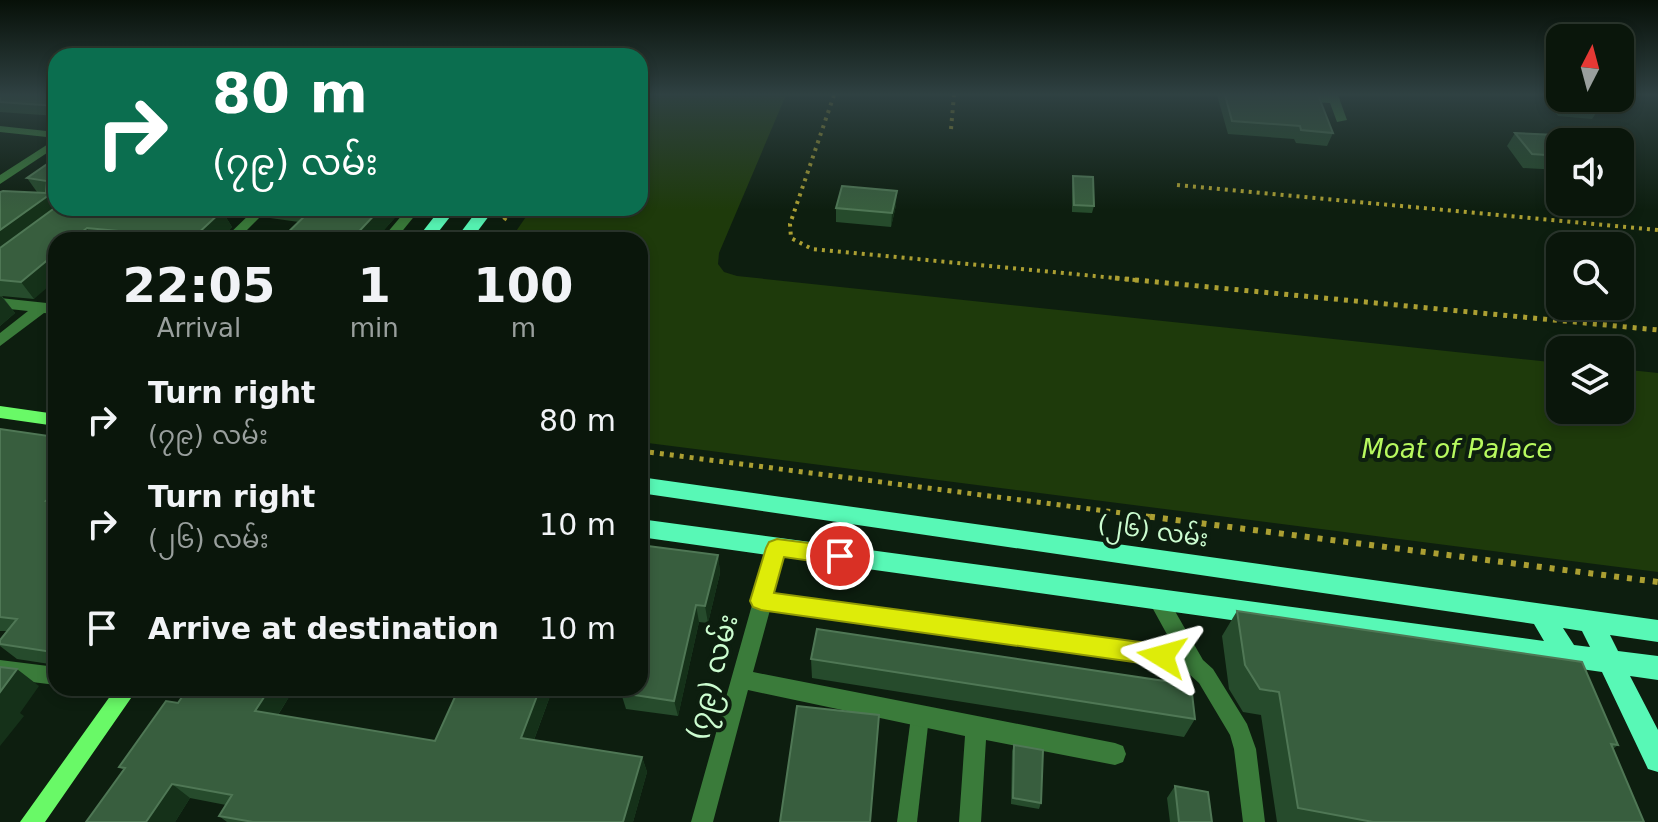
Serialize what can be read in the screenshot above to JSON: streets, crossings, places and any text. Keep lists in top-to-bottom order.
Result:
{
  "streets": {
    "main road": ["(၂၆) လမ်း"],
    "street": ["(၇၉) လမ်း"]
  },
  "water": ["Moat of Palace"],
  "north": "top",
  "page": {
    "turn": ["80 m", "(၇၉) လမ်း"],
    "eta": [
      "22:05",
      "Arrival",
      "1",
      "min",
      "100",
      "m"
    ],
    "list": [
      {
        "name": "Turn right",
        "note": "(၇၉) လမ်း",
        "value": "80 m"
      },
      {
        "name": "Turn right",
        "note": "(၂၆) လမ်း",
        "value": "10 m"
      },
      {
        "name": "Arrive at destination",
        "value": "10 m"
      }
    ]
  }
}
